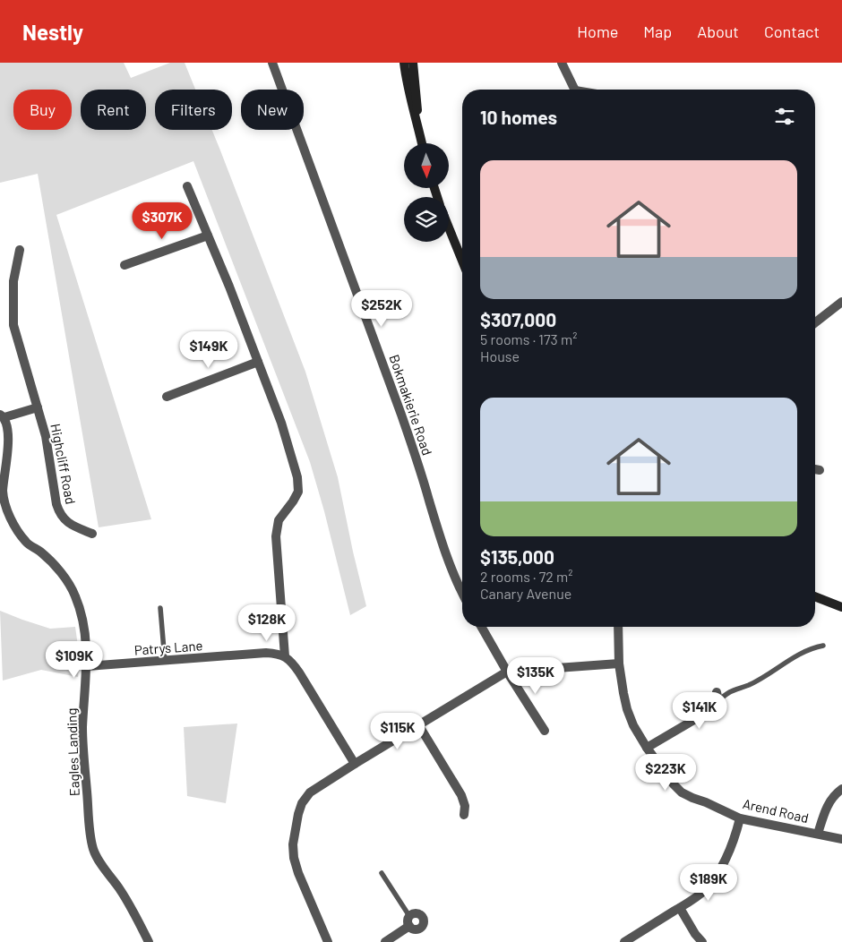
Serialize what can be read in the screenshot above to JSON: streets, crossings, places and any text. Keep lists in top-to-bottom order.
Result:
{
  "streets": {
    "street": [
      "Bokmakierie Road",
      "Highcliff Road",
      "Patrys Lane",
      "Eagles Landing",
      "Arend Road"
    ]
  },
  "crossings": [
    ["Patrys Lane", "Eagles Landing"]
  ],
  "north": "bottom",
  "page": {
    "header": "Nestly",
    "nav": [
      "Home",
      "Map",
      "About",
      "Contact"
    ],
    "chip": [
      "Buy",
      "Rent",
      "Filters",
      "New"
    ],
    "heading": "10 homes",
    "list": [
      {
        "name": "$307,000",
        "note": "5 rooms · 173 m² · House"
      },
      {
        "name": "$135,000",
        "note": "2 rooms · 72 m² · Canary Avenue"
      }
    ],
    "price": [
      "$307K",
      "$252K",
      "$149K",
      "$128K",
      "$109K",
      "$135K",
      "$141K",
      "$115K",
      "$223K",
      "$189K"
    ]
  }
}
